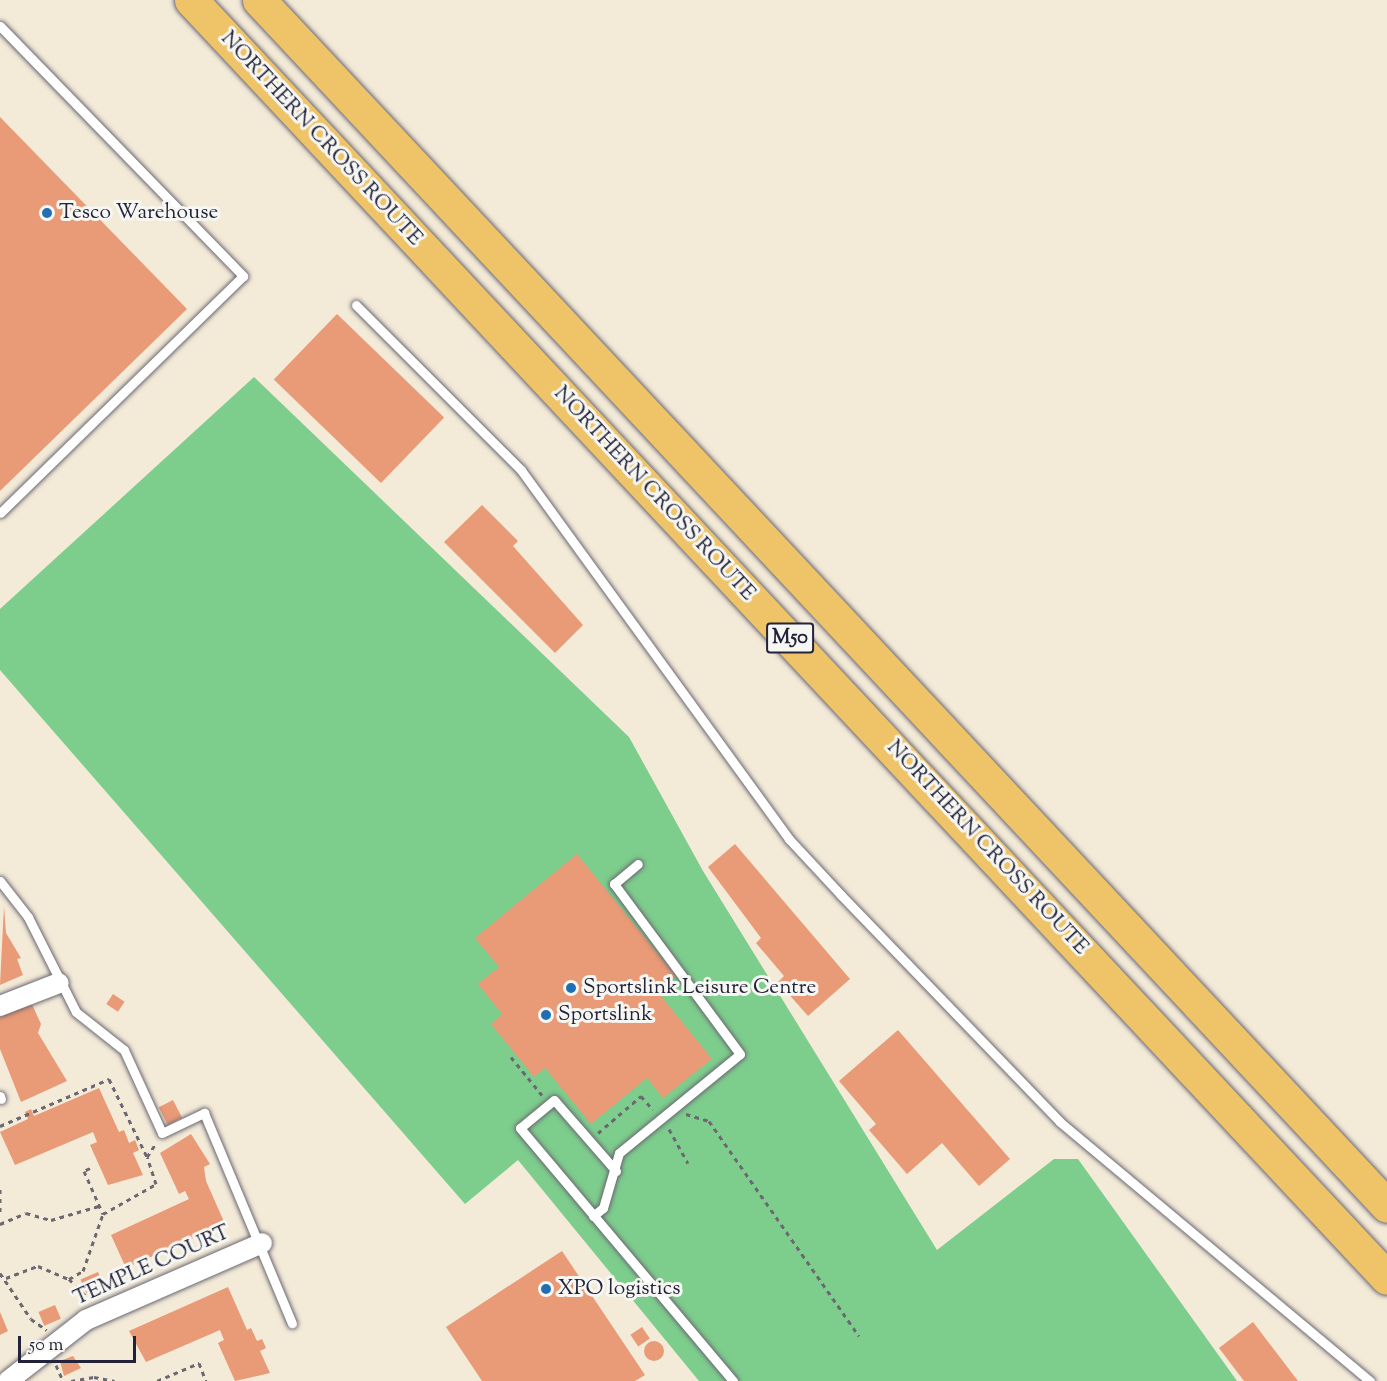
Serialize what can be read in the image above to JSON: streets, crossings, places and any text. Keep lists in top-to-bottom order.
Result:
{
  "streets": {
    "highway": ["NORTHERN CROSS ROUTE", "M50"],
    "street": ["TEMPLE COURT"]
  },
  "places": [
    "Tesco Warehouse",
    "Sportslink Leisure Centre",
    "Sportslink",
    "XPO logistics"
  ],
  "scale_bar": "50 m"
}
